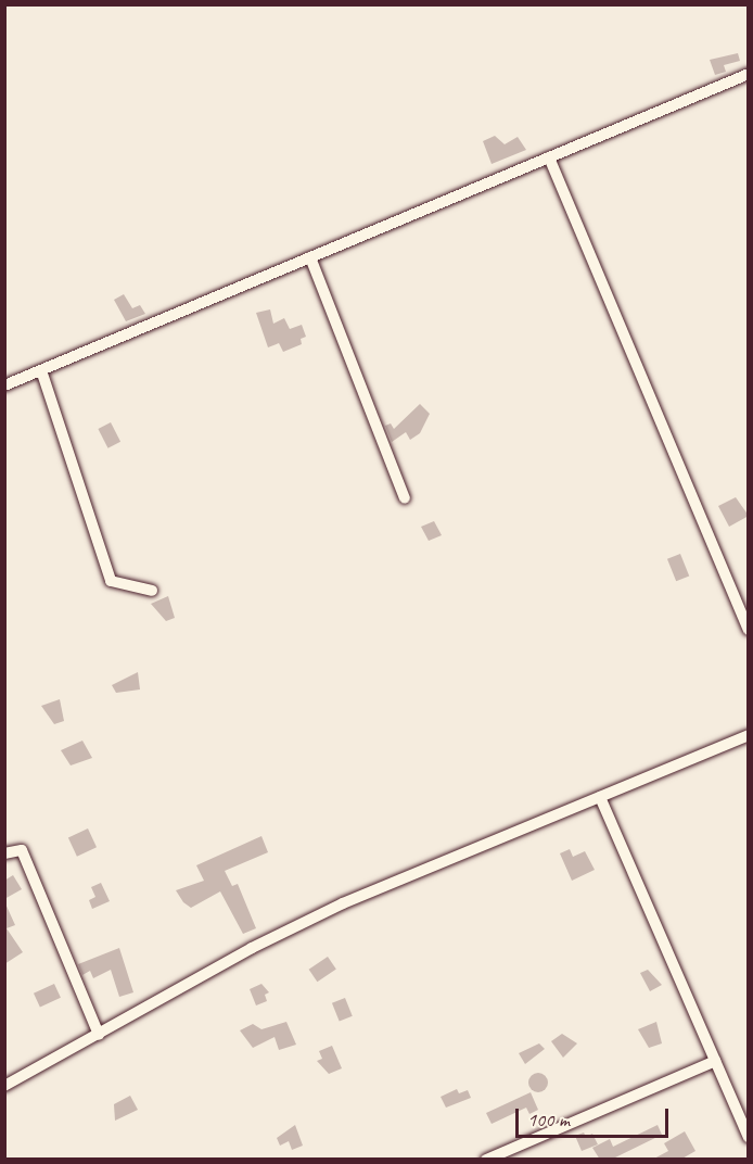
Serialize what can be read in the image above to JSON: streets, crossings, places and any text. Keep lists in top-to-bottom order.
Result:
{
  "scale_bar": "100 m"
}
